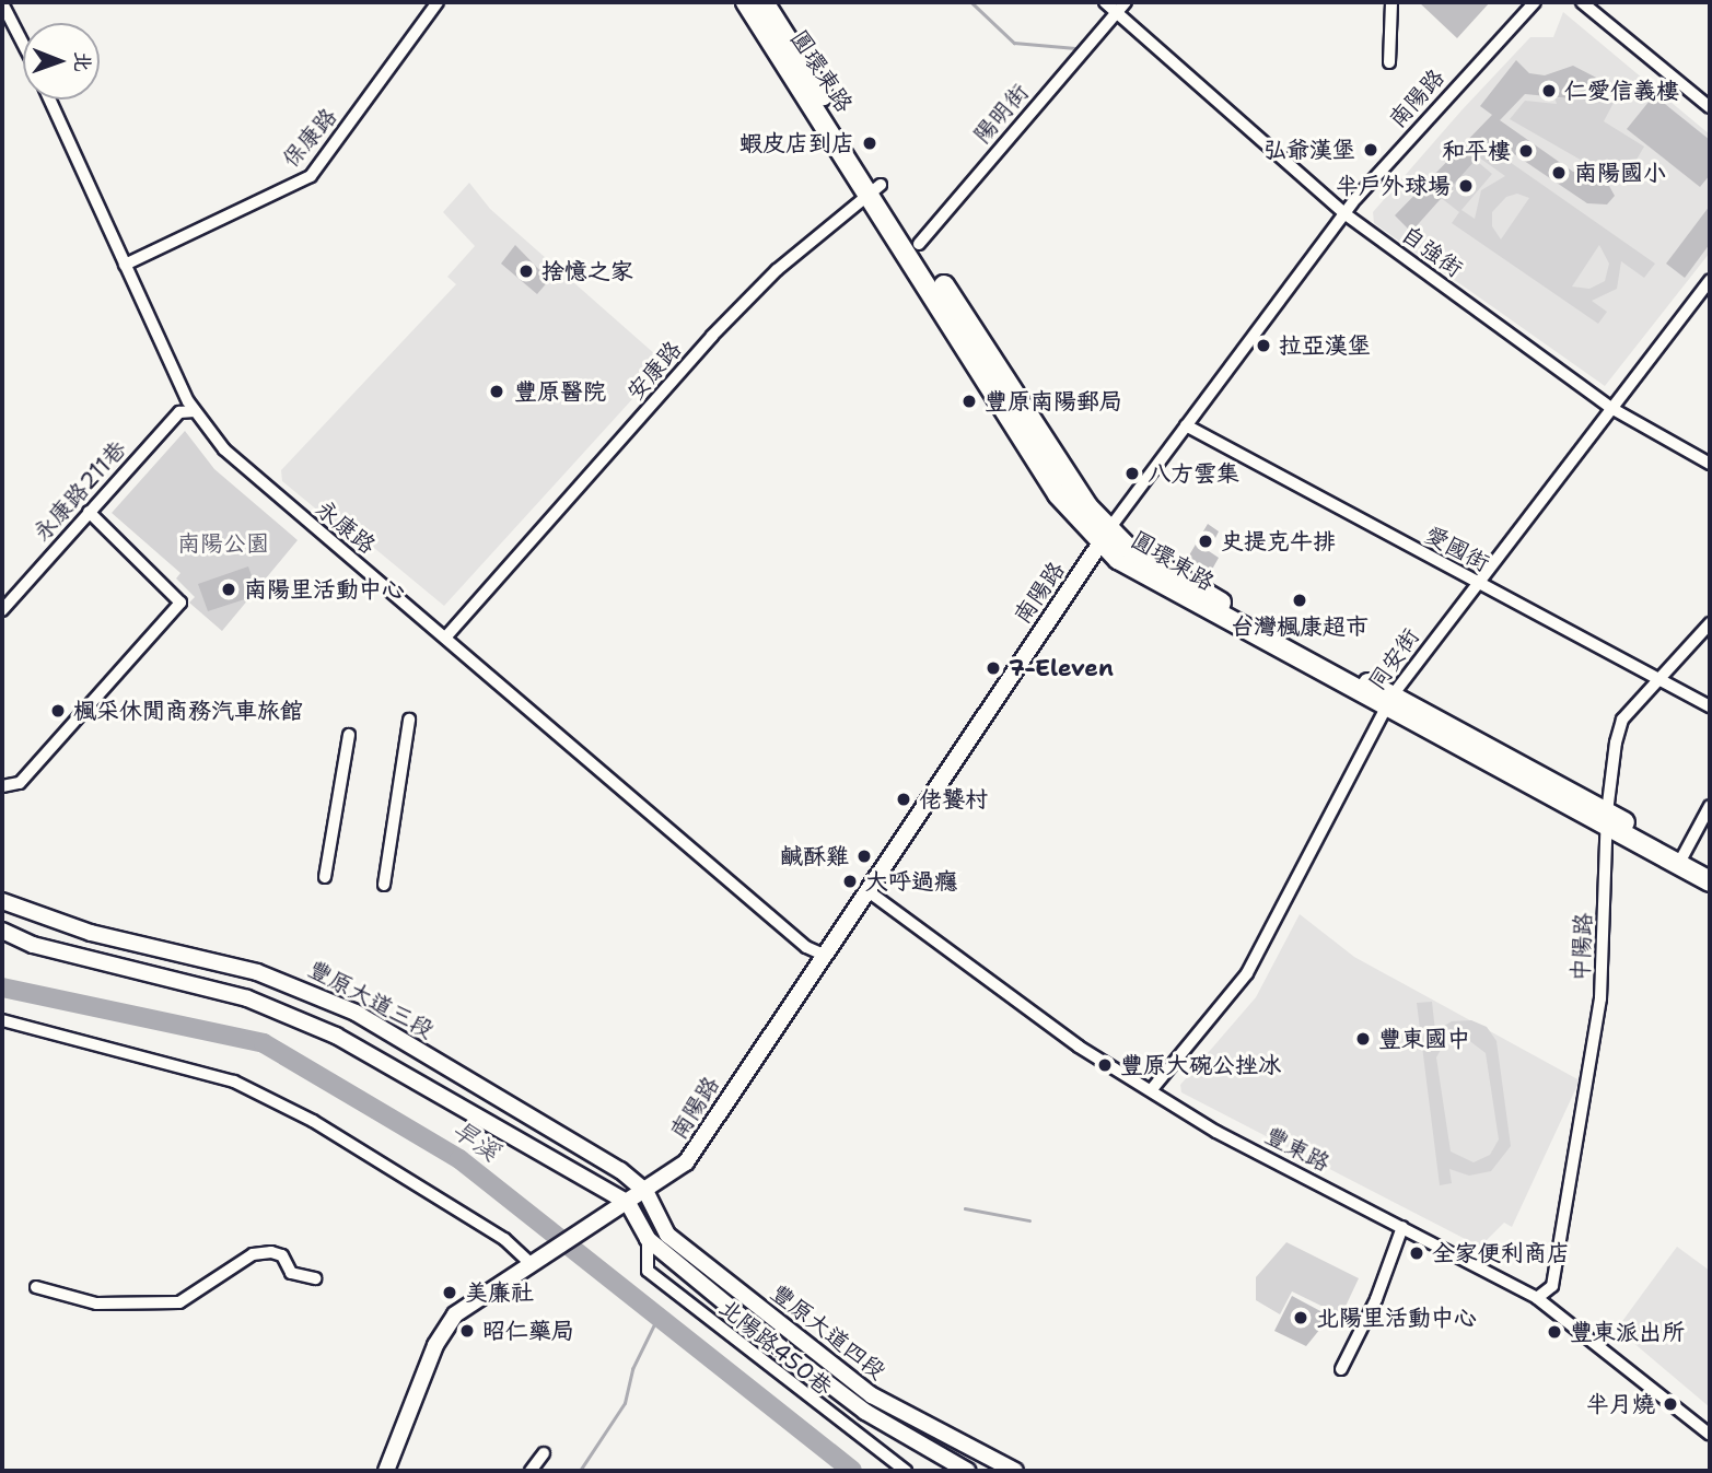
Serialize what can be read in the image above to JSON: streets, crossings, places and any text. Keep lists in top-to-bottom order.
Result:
{
  "streets": {
    "main road": ["圓環東路"],
    "street": [
      "南陽路",
      "陽明街",
      "保康路",
      "自強街",
      "安康路",
      "永康路211巷",
      "永康路",
      "愛國街",
      "同安街",
      "中陽路",
      "豐原大道三段",
      "豐東路",
      "豐原大道四段",
      "北陽路450巷"
    ]
  },
  "crossings": [
    ["圓環東路", "南陽路"],
    ["圓環東路", "陽明街"],
    ["圓環東路", "安康路"],
    ["圓環東路", "同安街"],
    ["圓環東路", "中陽路"],
    ["南陽路", "自強街"],
    ["南陽路", "永康路"],
    ["南陽路", "愛國街"],
    ["南陽路", "豐原大道三段"],
    ["南陽路", "豐東路"],
    ["南陽路", "豐原大道四段"],
    ["陽明街", "自強街"],
    ["保康路", "永康路"],
    ["自強街", "同安街"],
    ["安康路", "永康路"],
    ["永康路211巷", "永康路"],
    ["愛國街", "同安街"],
    ["愛國街", "中陽路"],
    ["同安街", "豐東路"],
    ["中陽路", "豐東路"],
    ["豐原大道三段", "豐原大道四段"],
    ["豐原大道四段", "北陽路450巷"]
  ],
  "water": ["旱溪"],
  "parks": ["南陽公園"],
  "places": [
    "仁愛信義樓",
    "蝦皮店到店",
    "弘爺漢堡",
    "和平樓",
    "南陽國小",
    "半戶外球場",
    "捨憶之家",
    "拉亞漢堡",
    "豐原醫院",
    "豐原南陽郵局",
    "八方雲集",
    "史提克牛排",
    "南陽里活動中心",
    "台灣楓康超市",
    "7-Eleven",
    "楓采休閒商務汽車旅館",
    "佬饕村",
    "鹹酥雞",
    "大呼過癮",
    "豐東國中",
    "豐原大碗公挫冰",
    "全家便利商店",
    "美廉社",
    "北陽里活動中心",
    "昭仁藥局",
    "豐東派出所",
    "半月燒"
  ],
  "north": "right"
}
